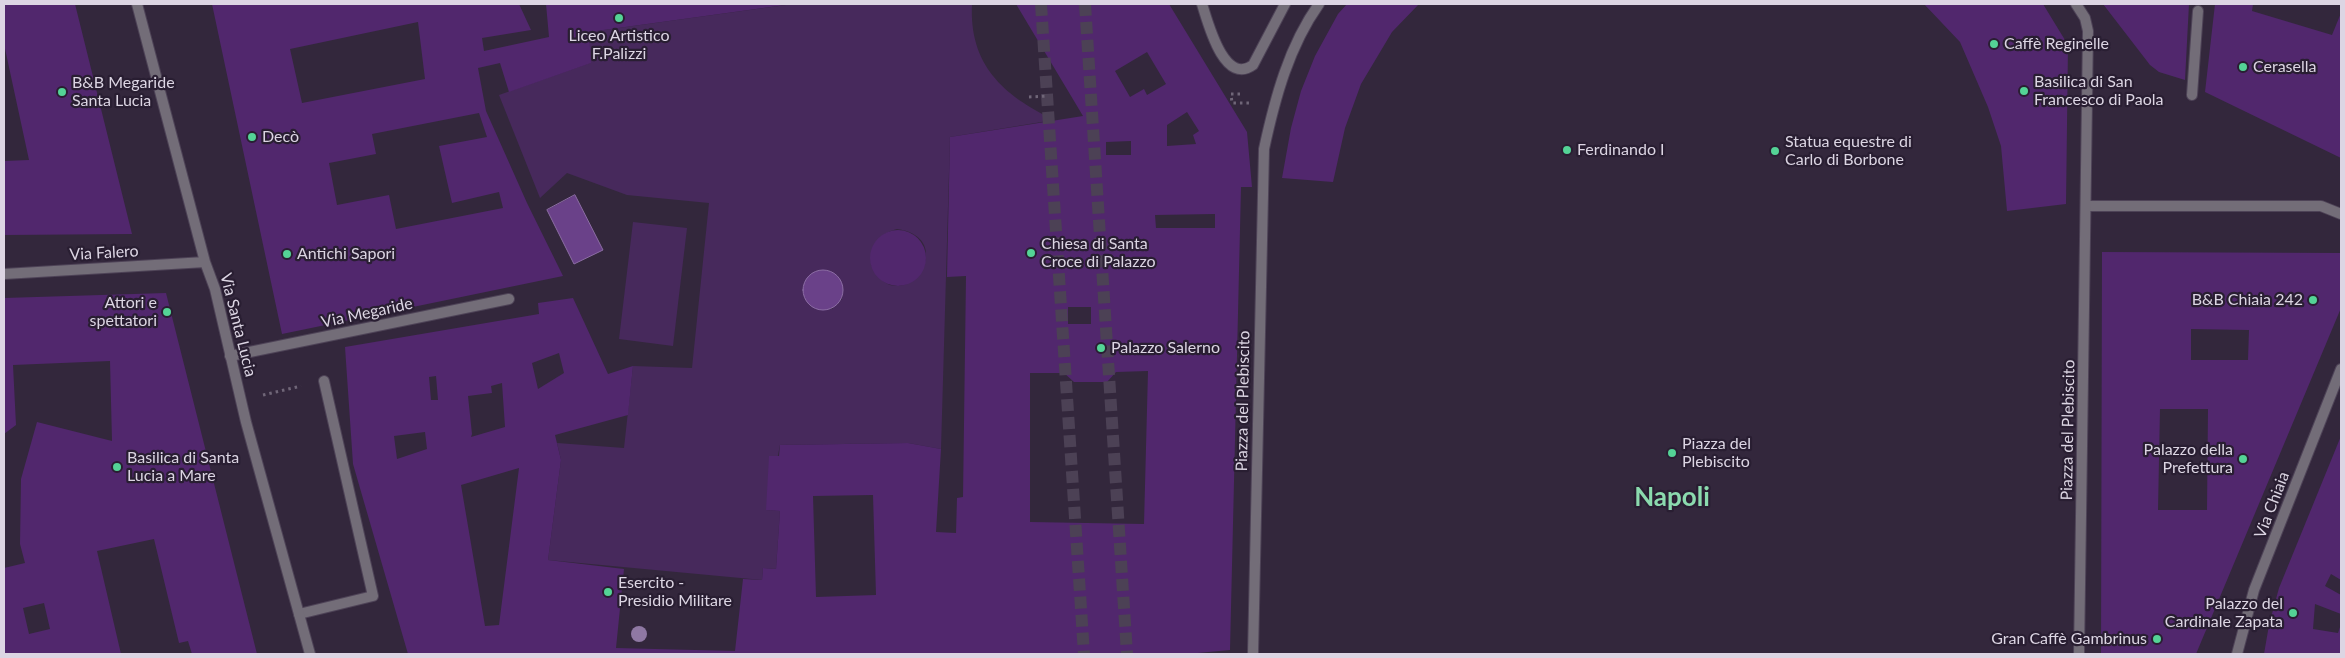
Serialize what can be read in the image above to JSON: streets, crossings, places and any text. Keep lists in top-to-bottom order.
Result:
{
  "streets": {
    "street": [
      "Via Falero",
      "Via Megaride",
      "Via Santa Lucia",
      "Piazza del Plebiscito",
      "Via Chiaia"
    ]
  },
  "crossings": [
    ["Via Falero", "Via Santa Lucia"],
    ["Via Megaride", "Via Santa Lucia"]
  ],
  "districts": ["Napoli"],
  "places": [
    "Liceo Artistico F.Palizzi",
    "Caffè Reginelle",
    "Cerasella",
    "Basilica di San Francesco di Paola",
    "B&B Megaride Santa Lucia",
    "Decò",
    "Ferdinando I",
    "Statua equestre di Carlo di Borbone",
    "Chiesa di Santa Croce di Palazzo",
    "Antichi Sapori",
    "B&B Chiaia 242",
    "Attori e spettatori",
    "Palazzo Salerno",
    "Piazza del Plebiscito",
    "Palazzo della Prefettura",
    "Basilica di Santa Lucia a Mare",
    "Esercito - Presidio Militare",
    "Palazzo del Cardinale Zapata",
    "Gran Caffè Gambrinus"
  ]
}
